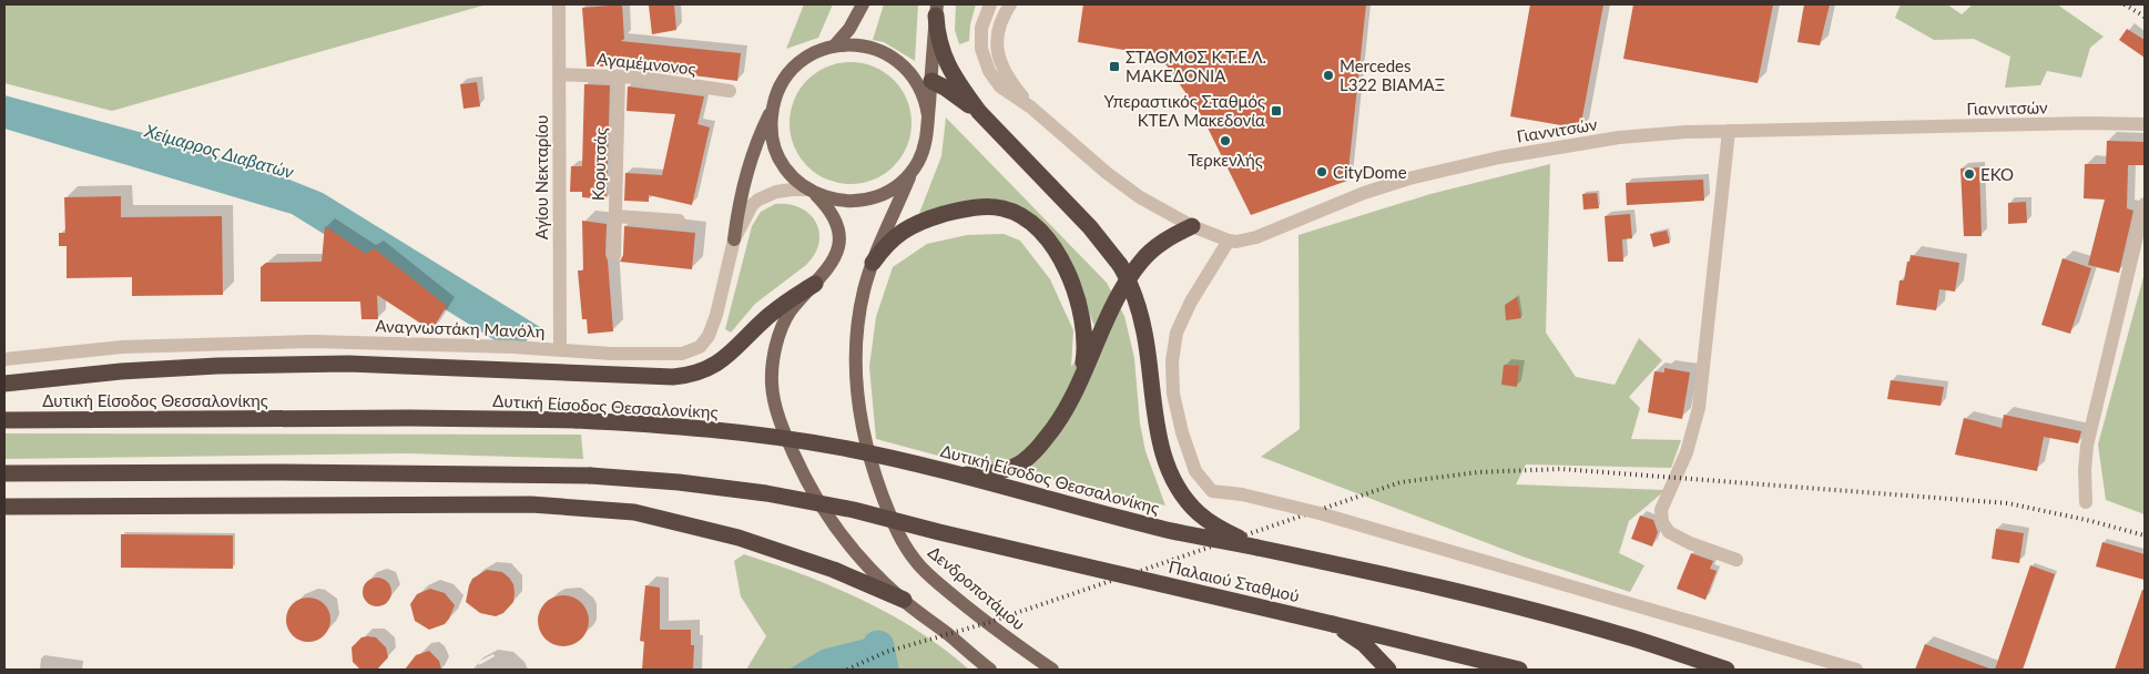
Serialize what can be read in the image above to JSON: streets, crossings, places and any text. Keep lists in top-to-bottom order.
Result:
{
  "streets": {
    "highway": ["Δυτική Είσοδος Θεσσαλονίκης", "Παλαιού Σταθμού"],
    "main road": ["Δενδροποτάμου"],
    "street": [
      "Αγαμέμνονος",
      "Γιαννιτσών",
      "Κορυτσάς",
      "Αγίου Νεκταρίου",
      "Αναγνωστάκη Μανόλη"
    ]
  },
  "crossings": [
    ["Αγαμέμνονος", "Κορυτσάς"],
    ["Αγαμέμνονος", "Αγίου Νεκταρίου"],
    ["Αγίου Νεκταρίου", "Αναγνωστάκη Μανόλη"],
    ["Αναγνωστάκη Μανόλη", "Δενδροποτάμου"]
  ],
  "water": ["Χείμαρρος Διαβατών"],
  "places": {
    "transit": ["ΣΤΑΘΜΟΣ Κ.Τ.Ε.Λ. ΜΑΚΕΔΟΝΙΑ", "Υπεραστικός Σταθμός ΚΤΕΛ Μακεδονία"],
    "other": [
      "Mercedes L322 ΒΙΑΜΑΞ",
      "Τερκενλής",
      "CityDome",
      "ΕΚΟ"
    ]
  }
}
